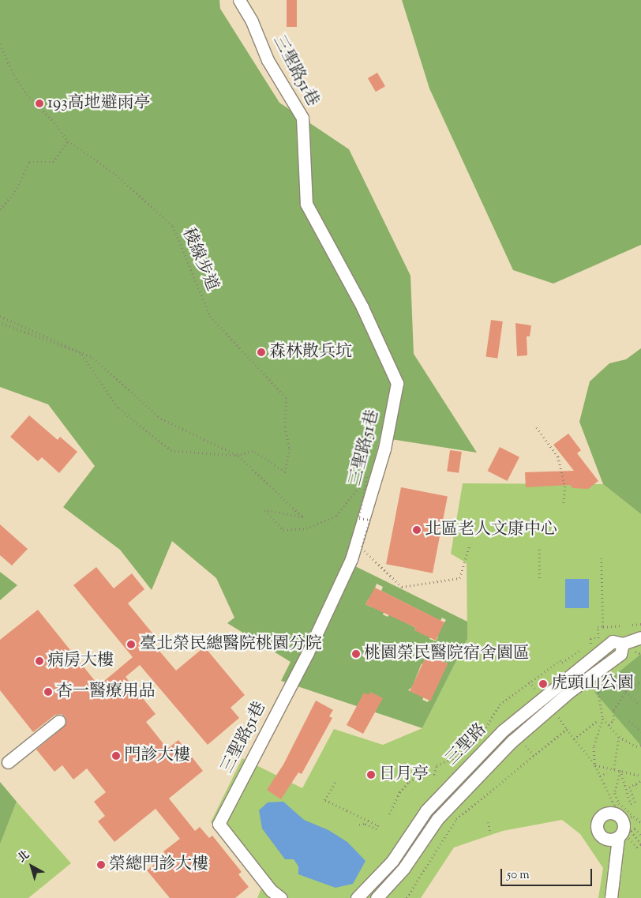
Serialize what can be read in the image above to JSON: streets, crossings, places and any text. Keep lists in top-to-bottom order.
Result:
{
  "streets": {
    "street": ["三聖路51巷", "三聖路"],
    "path": ["稜線步道"]
  },
  "places": [
    "193高地避雨亭",
    "森林散兵坑",
    "北區老人文康中心",
    "臺北榮民總醫院桃園分院",
    "桃園榮民醫院宿舍園區",
    "病房大樓",
    "虎頭山公園",
    "杏一醫療用品",
    "門診大樓",
    "日月亭",
    "榮總門診大樓"
  ],
  "scale_bar": "50 m",
  "north": "top left"
}
